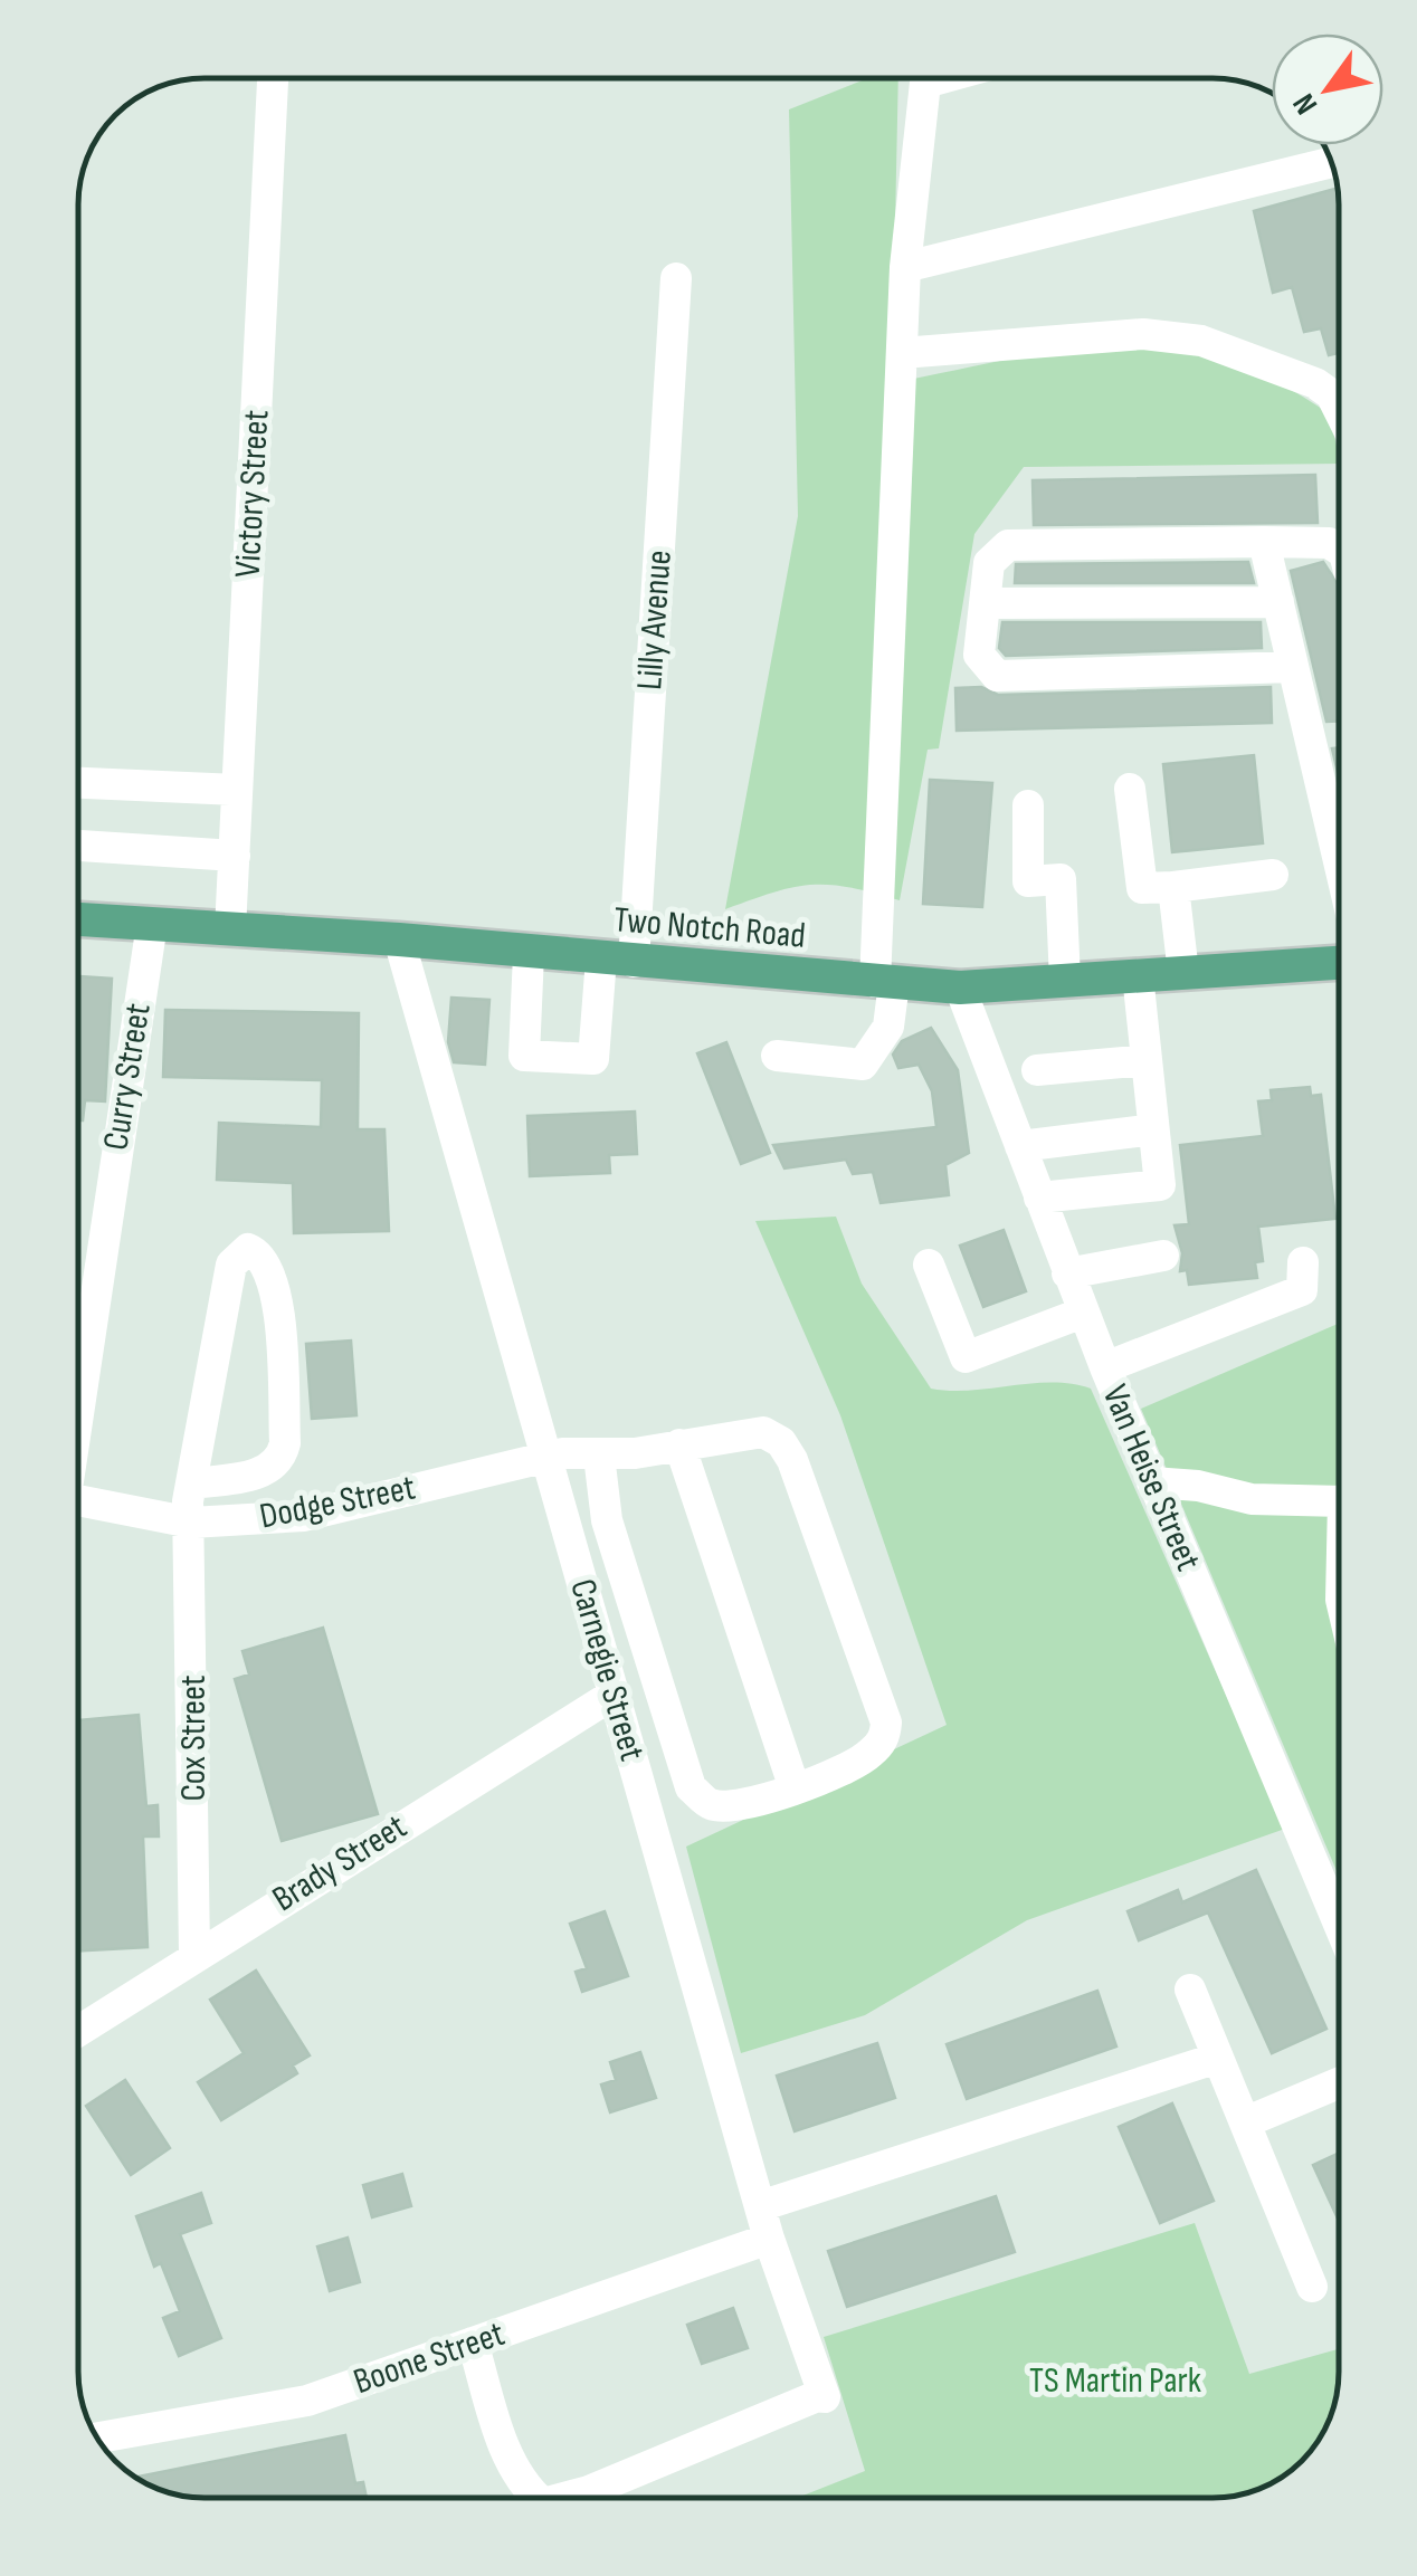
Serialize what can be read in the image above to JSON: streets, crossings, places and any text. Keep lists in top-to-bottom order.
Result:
{
  "streets": {
    "main road": ["Two Notch Road"],
    "street": [
      "Victory Street",
      "Lilly Avenue",
      "Curry Street",
      "Van Heise Street",
      "Dodge Street",
      "Carnegie Street",
      "Cox Street",
      "Brady Street",
      "Boone Street"
    ]
  },
  "crossings": [
    ["Victory Street", "Two Notch Road"],
    ["Lilly Avenue", "Two Notch Road"],
    ["Two Notch Road", "Curry Street"],
    ["Two Notch Road", "Van Heise Street"],
    ["Two Notch Road", "Carnegie Street"],
    ["Dodge Street", "Carnegie Street"],
    ["Dodge Street", "Cox Street"],
    ["Carnegie Street", "Brady Street"],
    ["Carnegie Street", "Boone Street"],
    ["Cox Street", "Brady Street"]
  ],
  "parks": ["TS Martin Park"],
  "north": "bottom left"
}
